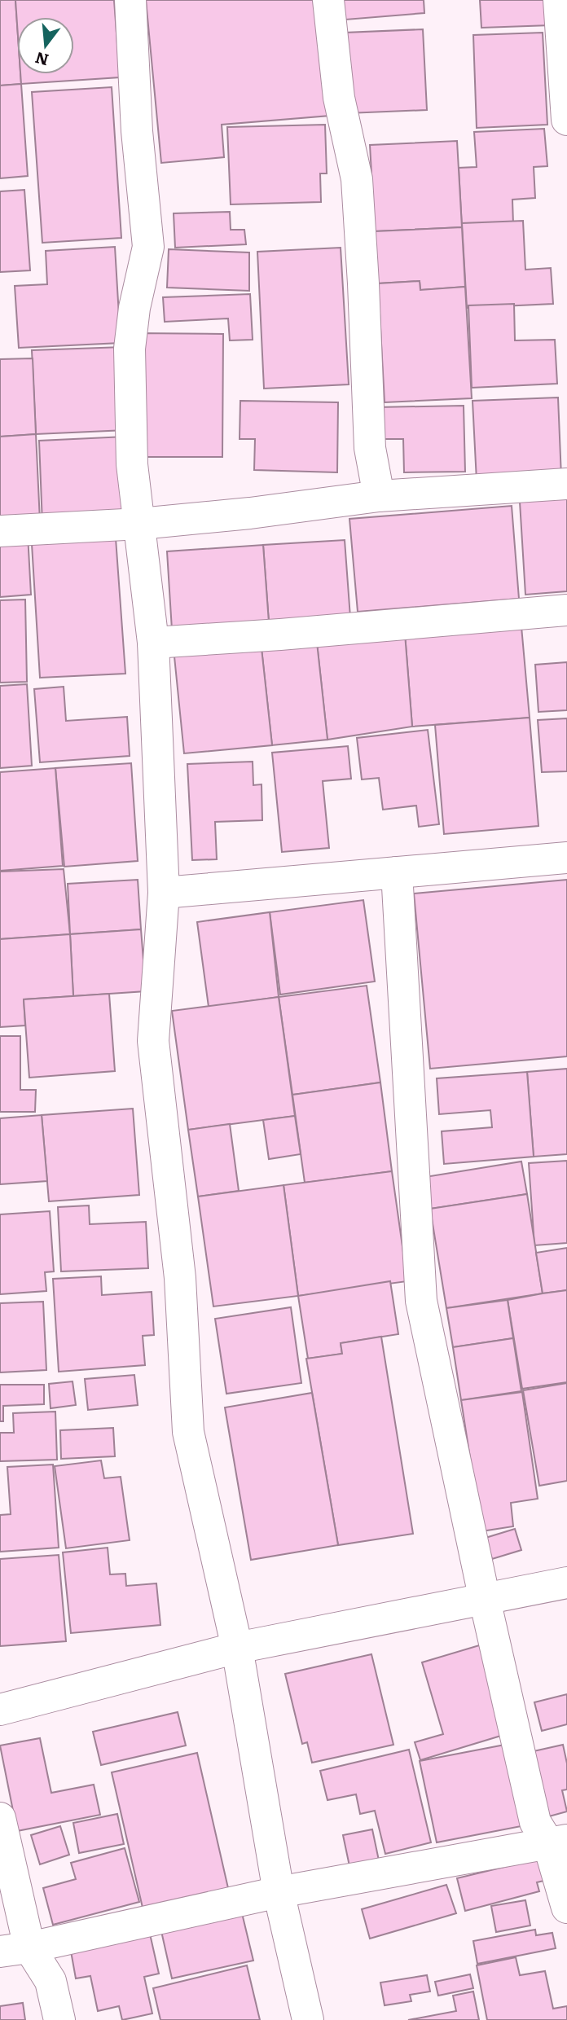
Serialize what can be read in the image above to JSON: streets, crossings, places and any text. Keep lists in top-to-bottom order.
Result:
{
  "north": "bottom"
}
